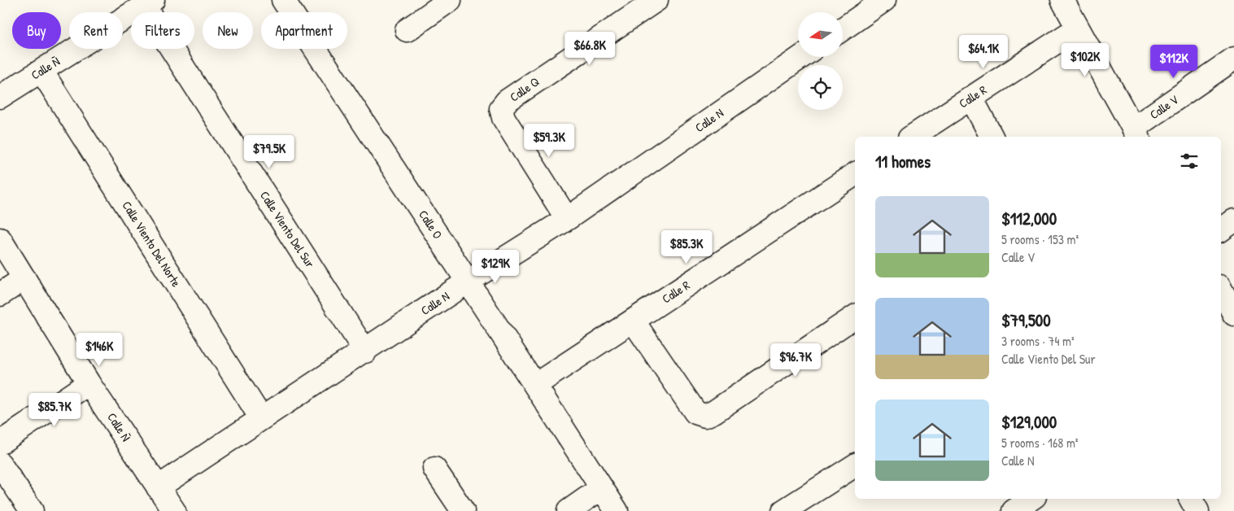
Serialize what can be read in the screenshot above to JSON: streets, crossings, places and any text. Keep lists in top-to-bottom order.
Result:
{
  "streets": {
    "street": [
      "Calle Ñ",
      "Calle Q",
      "Calle R",
      "Calle V",
      "Calle N",
      "Calle O",
      "Calle Viento Del Sur",
      "Calle Viento Del Norte"
    ]
  },
  "crossings": [
    ["Calle Ñ", "Calle N"],
    ["Calle Ñ", "Calle Viento Del Sur"],
    ["Calle Ñ", "Calle Viento Del Norte"],
    ["Calle Q", "Calle N"],
    ["Calle R", "Calle O"],
    ["Calle N", "Calle O"],
    ["Calle N", "Calle Viento Del Sur"],
    ["Calle N", "Calle Viento Del Norte"]
  ],
  "north": "left",
  "page": {
    "chip": [
      "Buy",
      "Rent",
      "Filters",
      "New",
      "Apartment"
    ],
    "price": [
      "$66.8K",
      "$64.1K",
      "$102K",
      "$112K",
      "$59.3K",
      "$79.5K",
      "$85.3K",
      "$129K",
      "$146K",
      "$96.7K",
      "$85.7K"
    ],
    "heading": "11 homes",
    "list": [
      {
        "name": "$112,000",
        "note": "5 rooms · 153 m² · Calle V"
      },
      {
        "name": "$79,500",
        "note": "3 rooms · 74 m² · Calle Viento Del Sur"
      },
      {
        "name": "$129,000",
        "note": "5 rooms · 168 m² · Calle N"
      }
    ]
  }
}
